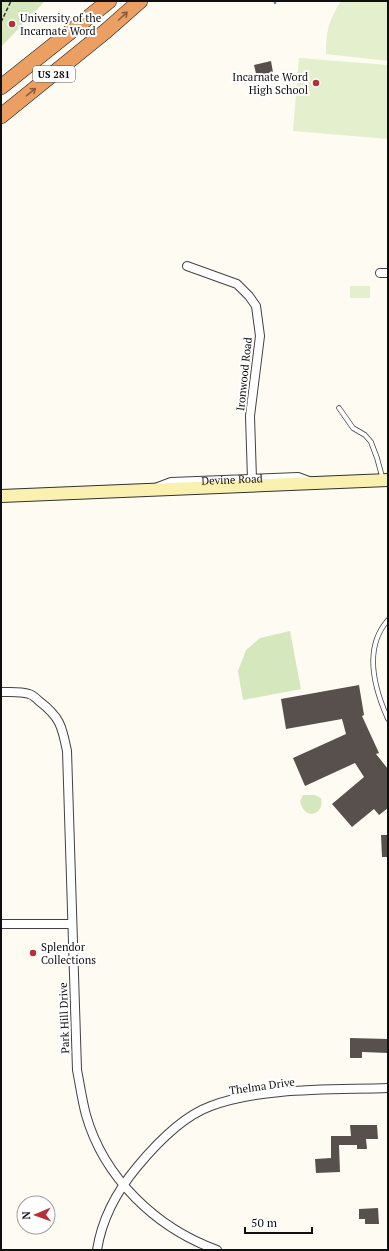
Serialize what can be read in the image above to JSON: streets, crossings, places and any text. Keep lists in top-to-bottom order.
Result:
{
  "streets": {
    "highway": ["US 281"],
    "street": [
      "Ironwood Road",
      "Devine Road",
      "Park Hill Drive",
      "Thelma Drive"
    ]
  },
  "crossings": [
    ["Ironwood Road", "Devine Road"],
    ["Park Hill Drive", "Thelma Drive"]
  ],
  "places": ["University of the Incarnate Word", "Incarnate Word High School", "Splendor Collections"],
  "scale_bar": "50 m",
  "north": "left"
}
